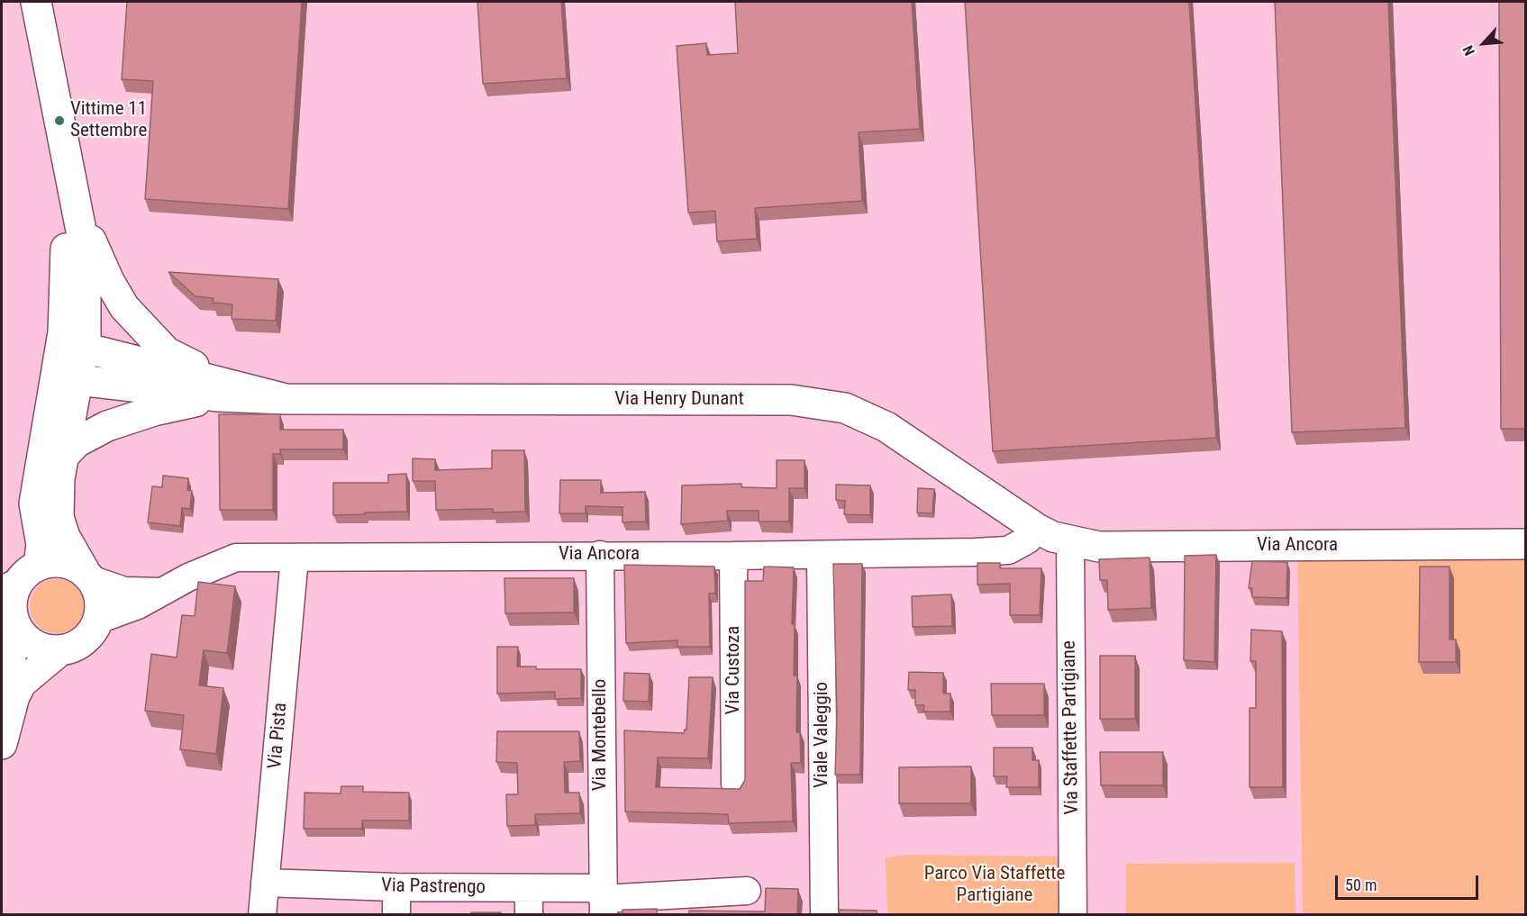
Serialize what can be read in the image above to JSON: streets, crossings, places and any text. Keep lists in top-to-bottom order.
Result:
{
  "streets": {
    "main road": ["Via Henry Dunant", "Via Ancora"],
    "street": [
      "Via Custoza",
      "Via Staffette Partigiane",
      "Via Montebello",
      "Viale Valeggio",
      "Via Pista",
      "Via Pastrengo"
    ]
  },
  "crossings": [
    ["Via Henry Dunant", "Via Ancora"],
    ["Via Henry Dunant", "Via Staffette Partigiane"],
    ["Via Ancora", "Via Custoza"],
    ["Via Ancora", "Via Staffette Partigiane"],
    ["Via Ancora", "Via Montebello"],
    ["Via Ancora", "Viale Valeggio"],
    ["Via Ancora", "Via Pista"],
    ["Via Montebello", "Via Pastrengo"],
    ["Via Pista", "Via Pastrengo"]
  ],
  "parks": ["Parco Via Staffette Partigiane"],
  "places": ["Vittime 11 Settembre"],
  "scale_bar": "50 m",
  "north": "bottom left"
}
